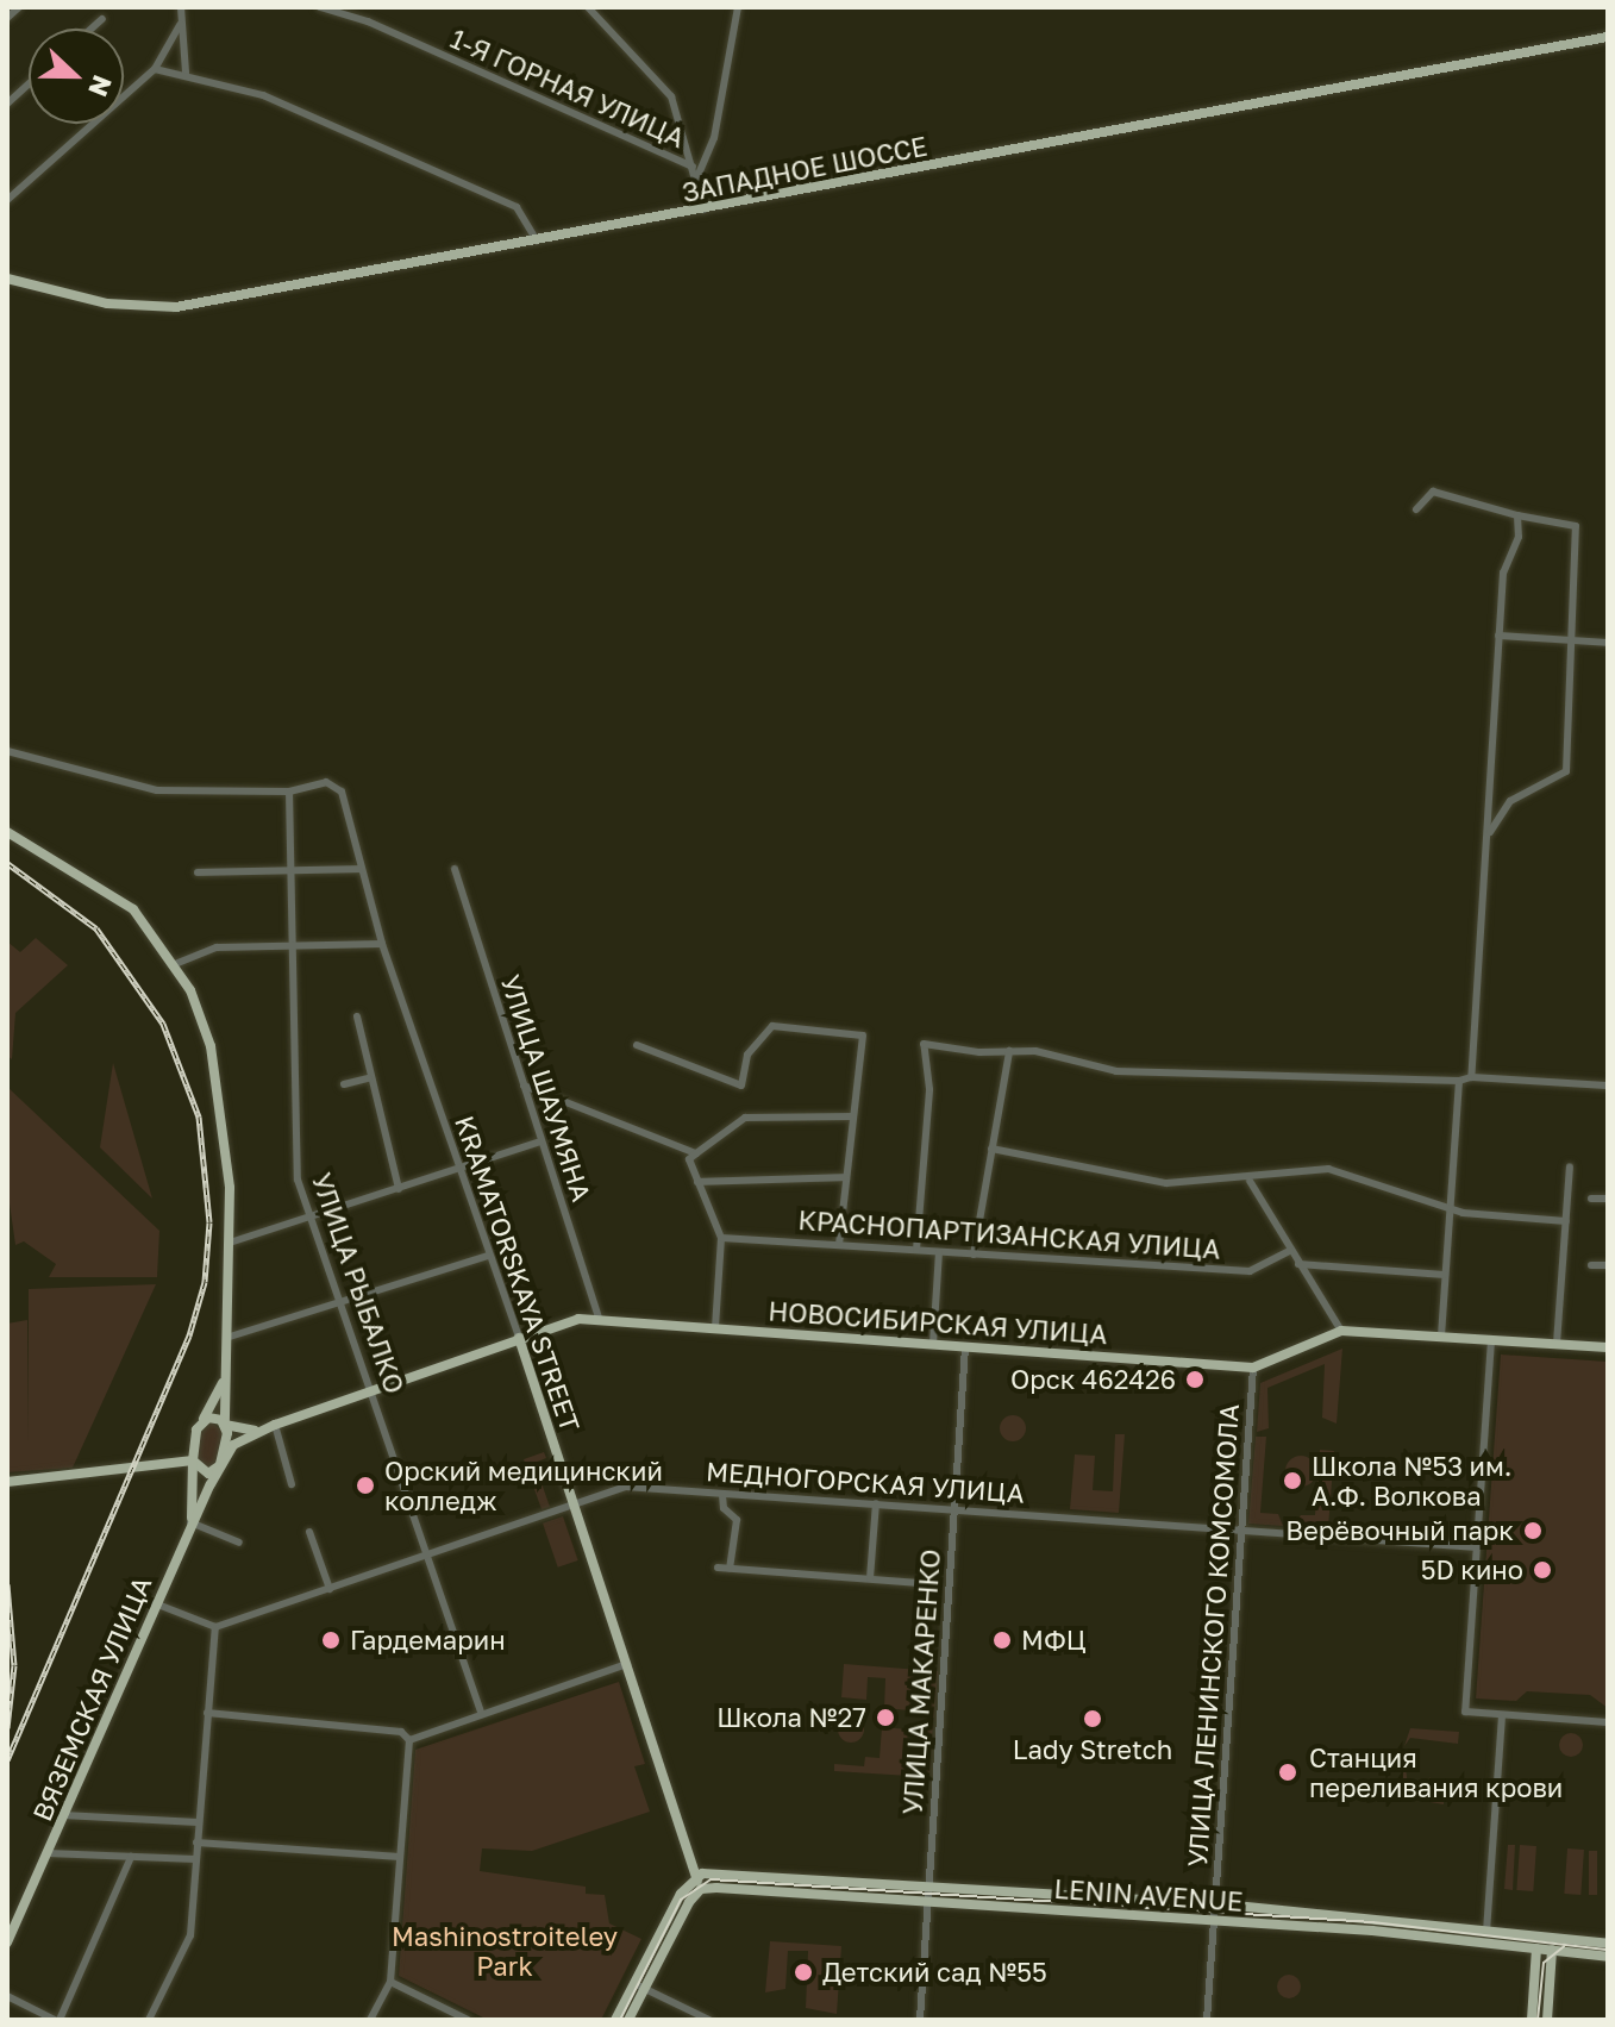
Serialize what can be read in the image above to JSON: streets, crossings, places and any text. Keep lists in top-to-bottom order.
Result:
{
  "streets": {
    "main road": [
      "ЗАПАДНОЕ ШОССЕ",
      "KRAMATORSKAYA STREET",
      "НОВОСИБИРСКАЯ УЛИЦА",
      "ВЯЗЕМСКАЯ УЛИЦА",
      "LENIN AVENUE"
    ],
    "street": [
      "1-Я ГОРНАЯ УЛИЦА",
      "УЛИЦА ШАУМЯНА",
      "КРАСНОПАРТИЗАНСКАЯ УЛИЦА",
      "УЛИЦА РЫБАЛКО",
      "МЕДНОГОРСКАЯ УЛИЦА",
      "УЛИЦА ЛЕНИНСКОГО КОМСОМОЛА",
      "УЛИЦА МАКАРЕНКО"
    ]
  },
  "crossings": [
    ["УЛИЦА ШАУМЯНА", "НОВОСИБИРСКАЯ УЛИЦА"],
    ["KRAMATORSKAYA STREET", "УЛИЦА РЫБАЛКО"],
    ["KRAMATORSKAYA STREET", "НОВОСИБИРСКАЯ УЛИЦА"],
    ["KRAMATORSKAYA STREET", "МЕДНОГОРСКАЯ УЛИЦА"],
    ["KRAMATORSKAYA STREET", "LENIN AVENUE"],
    ["УЛИЦА РЫБАЛКО", "НОВОСИБИРСКАЯ УЛИЦА"],
    ["УЛИЦА РЫБАЛКО", "МЕДНОГОРСКАЯ УЛИЦА"],
    ["НОВОСИБИРСКАЯ УЛИЦА", "УЛИЦА ЛЕНИНСКОГО КОМСОМОЛА"],
    ["НОВОСИБИРСКАЯ УЛИЦА", "УЛИЦА МАКАРЕНКО"],
    ["МЕДНОГОРСКАЯ УЛИЦА", "УЛИЦА ЛЕНИНСКОГО КОМСОМОЛА"],
    ["МЕДНОГОРСКАЯ УЛИЦА", "УЛИЦА МАКАРЕНКО"],
    ["УЛИЦА ЛЕНИНСКОГО КОМСОМОЛА", "LENIN AVENUE"],
    ["УЛИЦА МАКАРЕНКО", "LENIN AVENUE"]
  ],
  "parks": ["Mashinostroiteley Park"],
  "places": [
    "Орск 462426",
    "Школа №53 им. А.Ф. Волкова",
    "Орский медицинский колледж",
    "Верёвочный парк",
    "5D кино",
    "Гардемарин",
    "МФЦ",
    "Школа №27",
    "Lady Stretch",
    "Станция переливания крови",
    "Детский сад №55"
  ],
  "north": "right"
}
